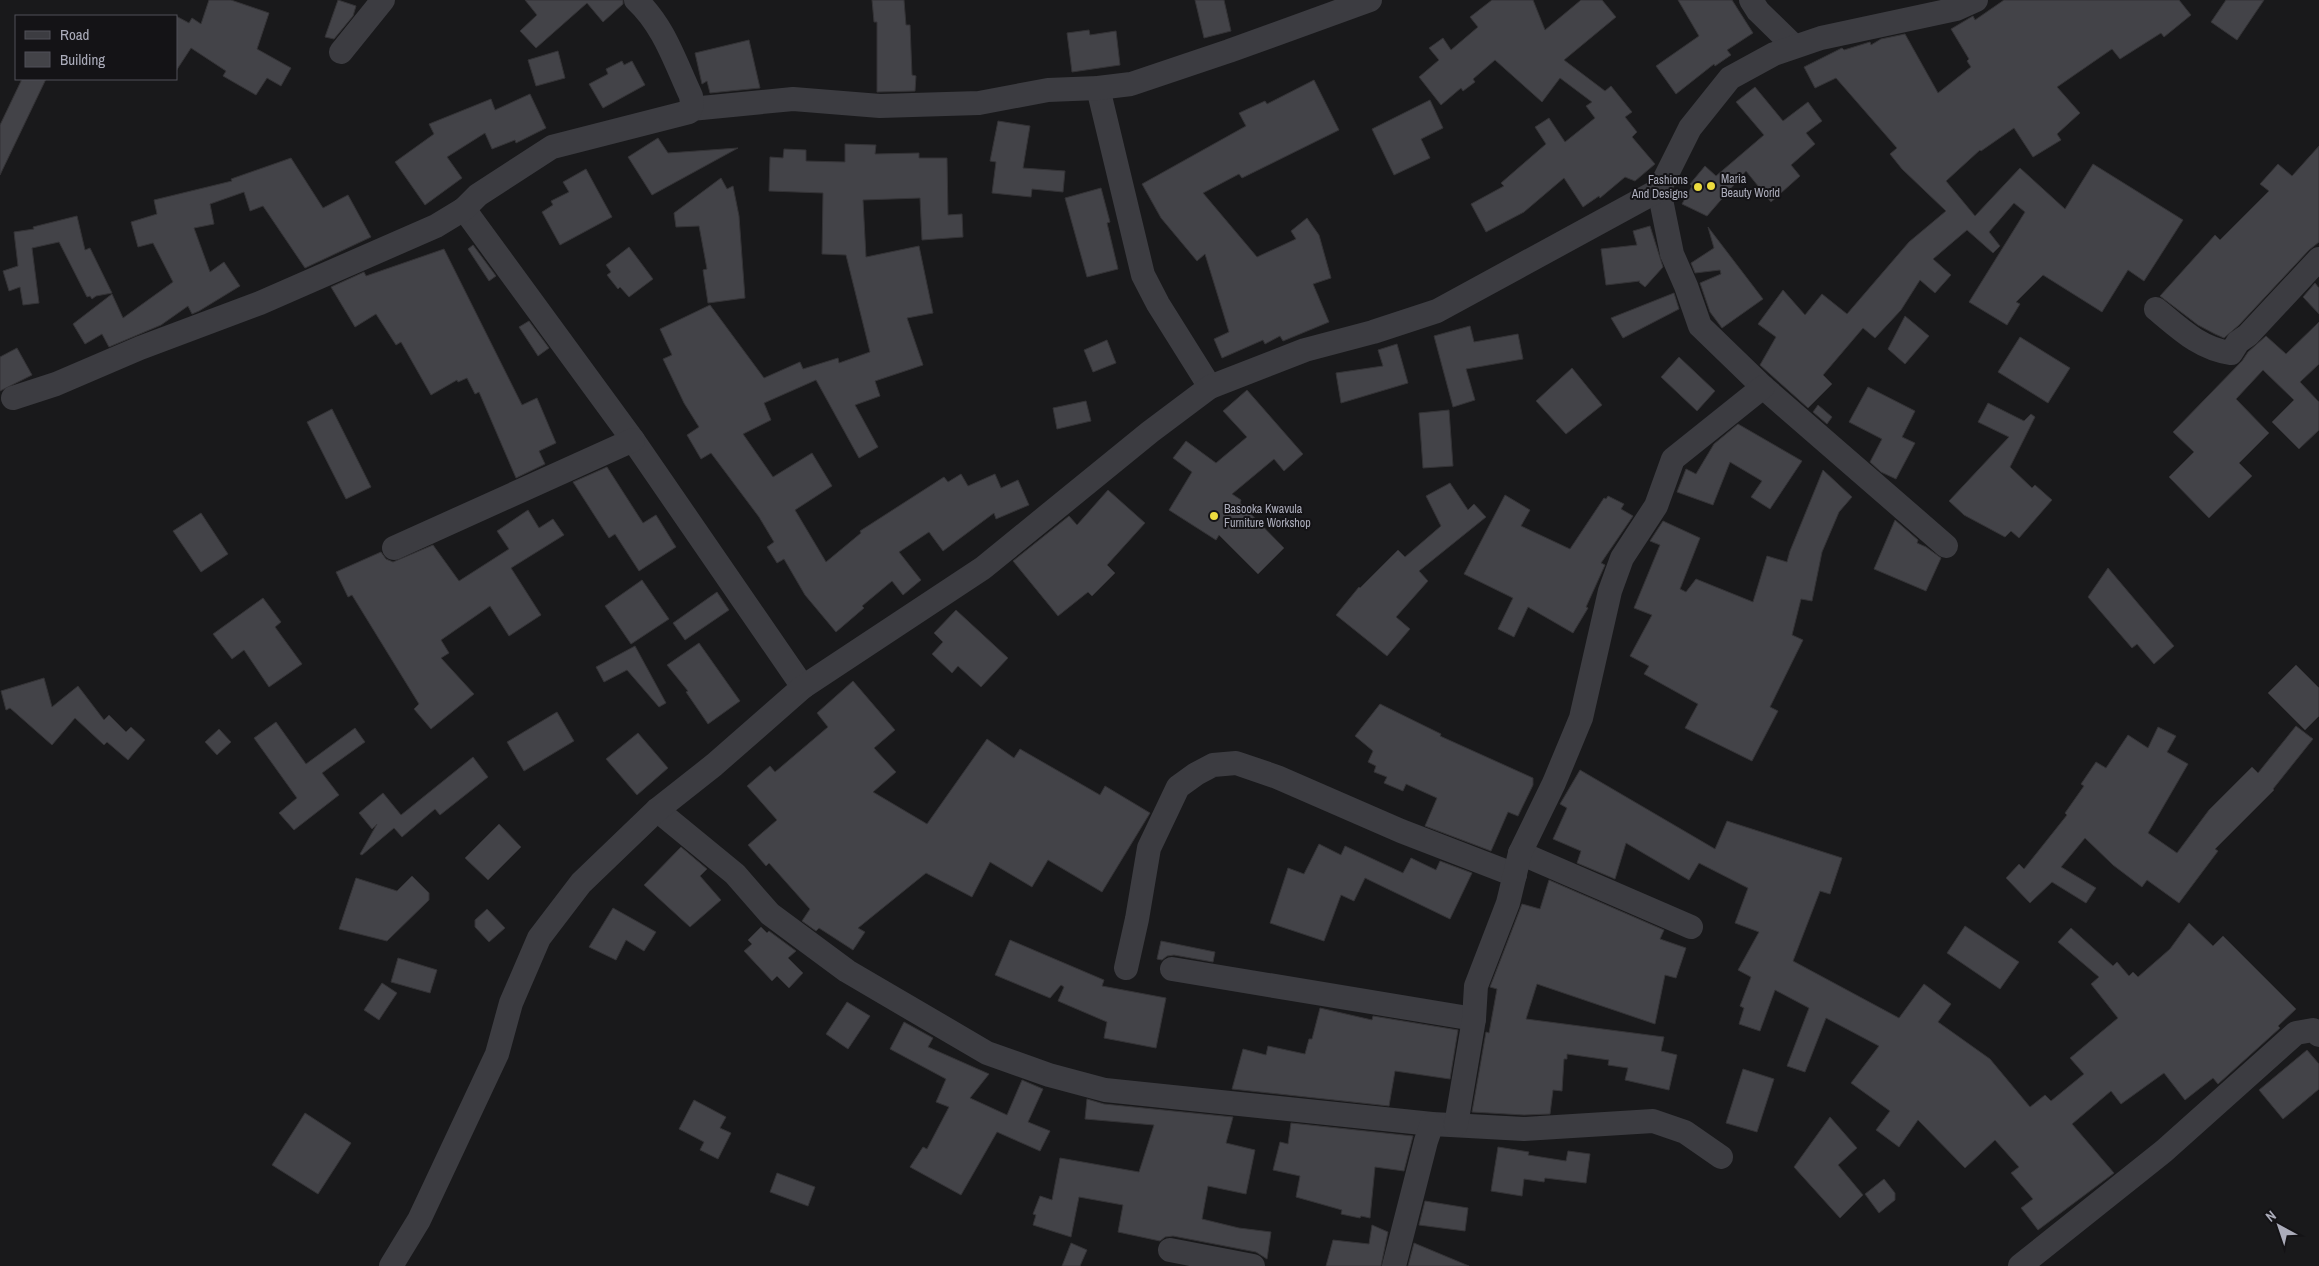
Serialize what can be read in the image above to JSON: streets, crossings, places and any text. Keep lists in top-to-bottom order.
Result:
{
  "places": ["Maria Beauty World", "Fashions And Designs", "Basooka Kwavula Furniture Workshop"],
  "legend": ["Road", "Building"],
  "north": "top left"
}
